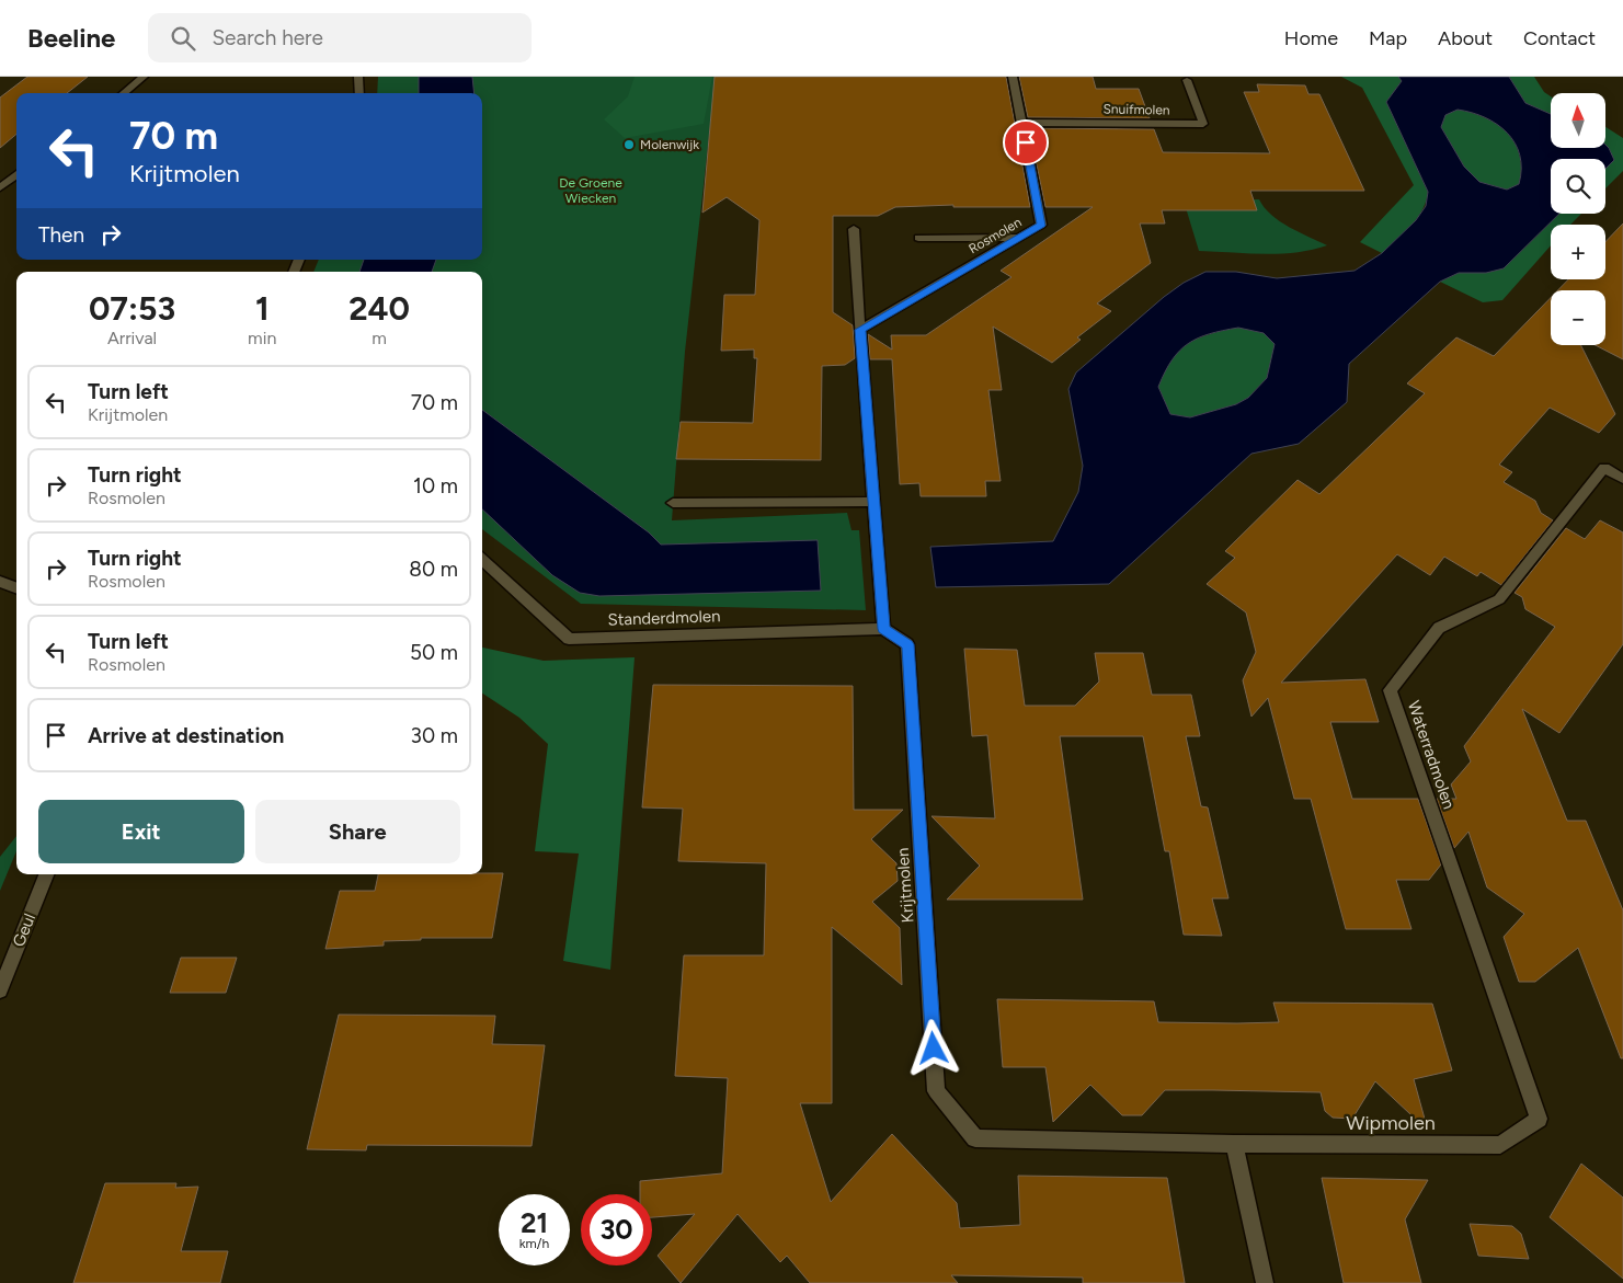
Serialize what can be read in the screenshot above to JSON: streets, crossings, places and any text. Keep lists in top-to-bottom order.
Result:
{
  "streets": {
    "street": [
      "Snuifmolen",
      "Rosmolen",
      "Standerdmolen",
      "Waterradmolen",
      "Krijtmolen",
      "Geul",
      "Wipmolen"
    ]
  },
  "crossings": [
    ["Snuifmolen", "Rosmolen"],
    ["Standerdmolen", "Krijtmolen"],
    ["Waterradmolen", "Wipmolen"],
    ["Krijtmolen", "Wipmolen"]
  ],
  "parks": ["De Groene Wiecken"],
  "places": ["Molenwijk"],
  "north": "top",
  "page": {
    "header": "Beeline",
    "search": "Search here",
    "nav": [
      "Home",
      "Map",
      "About",
      "Contact"
    ],
    "map_buttons": ["+", "−"],
    "turn": ["70 m", "Krijtmolen"],
    "then": "Then",
    "eta": [
      "07:53",
      "Arrival",
      "1",
      "min",
      "240",
      "m"
    ],
    "list": [
      {
        "name": "Turn left",
        "note": "Krijtmolen",
        "value": "70 m"
      },
      {
        "name": "Turn right",
        "note": "Rosmolen",
        "value": "10 m"
      },
      {
        "name": "Turn right",
        "note": "Rosmolen",
        "value": "80 m"
      },
      {
        "name": "Turn left",
        "note": "Rosmolen",
        "value": "50 m"
      },
      {
        "name": "Arrive at destination",
        "value": "30 m"
      }
    ],
    "buttons": ["Exit", "Share"],
    "speed": "21 km/h",
    "limit": "30"
  }
}
